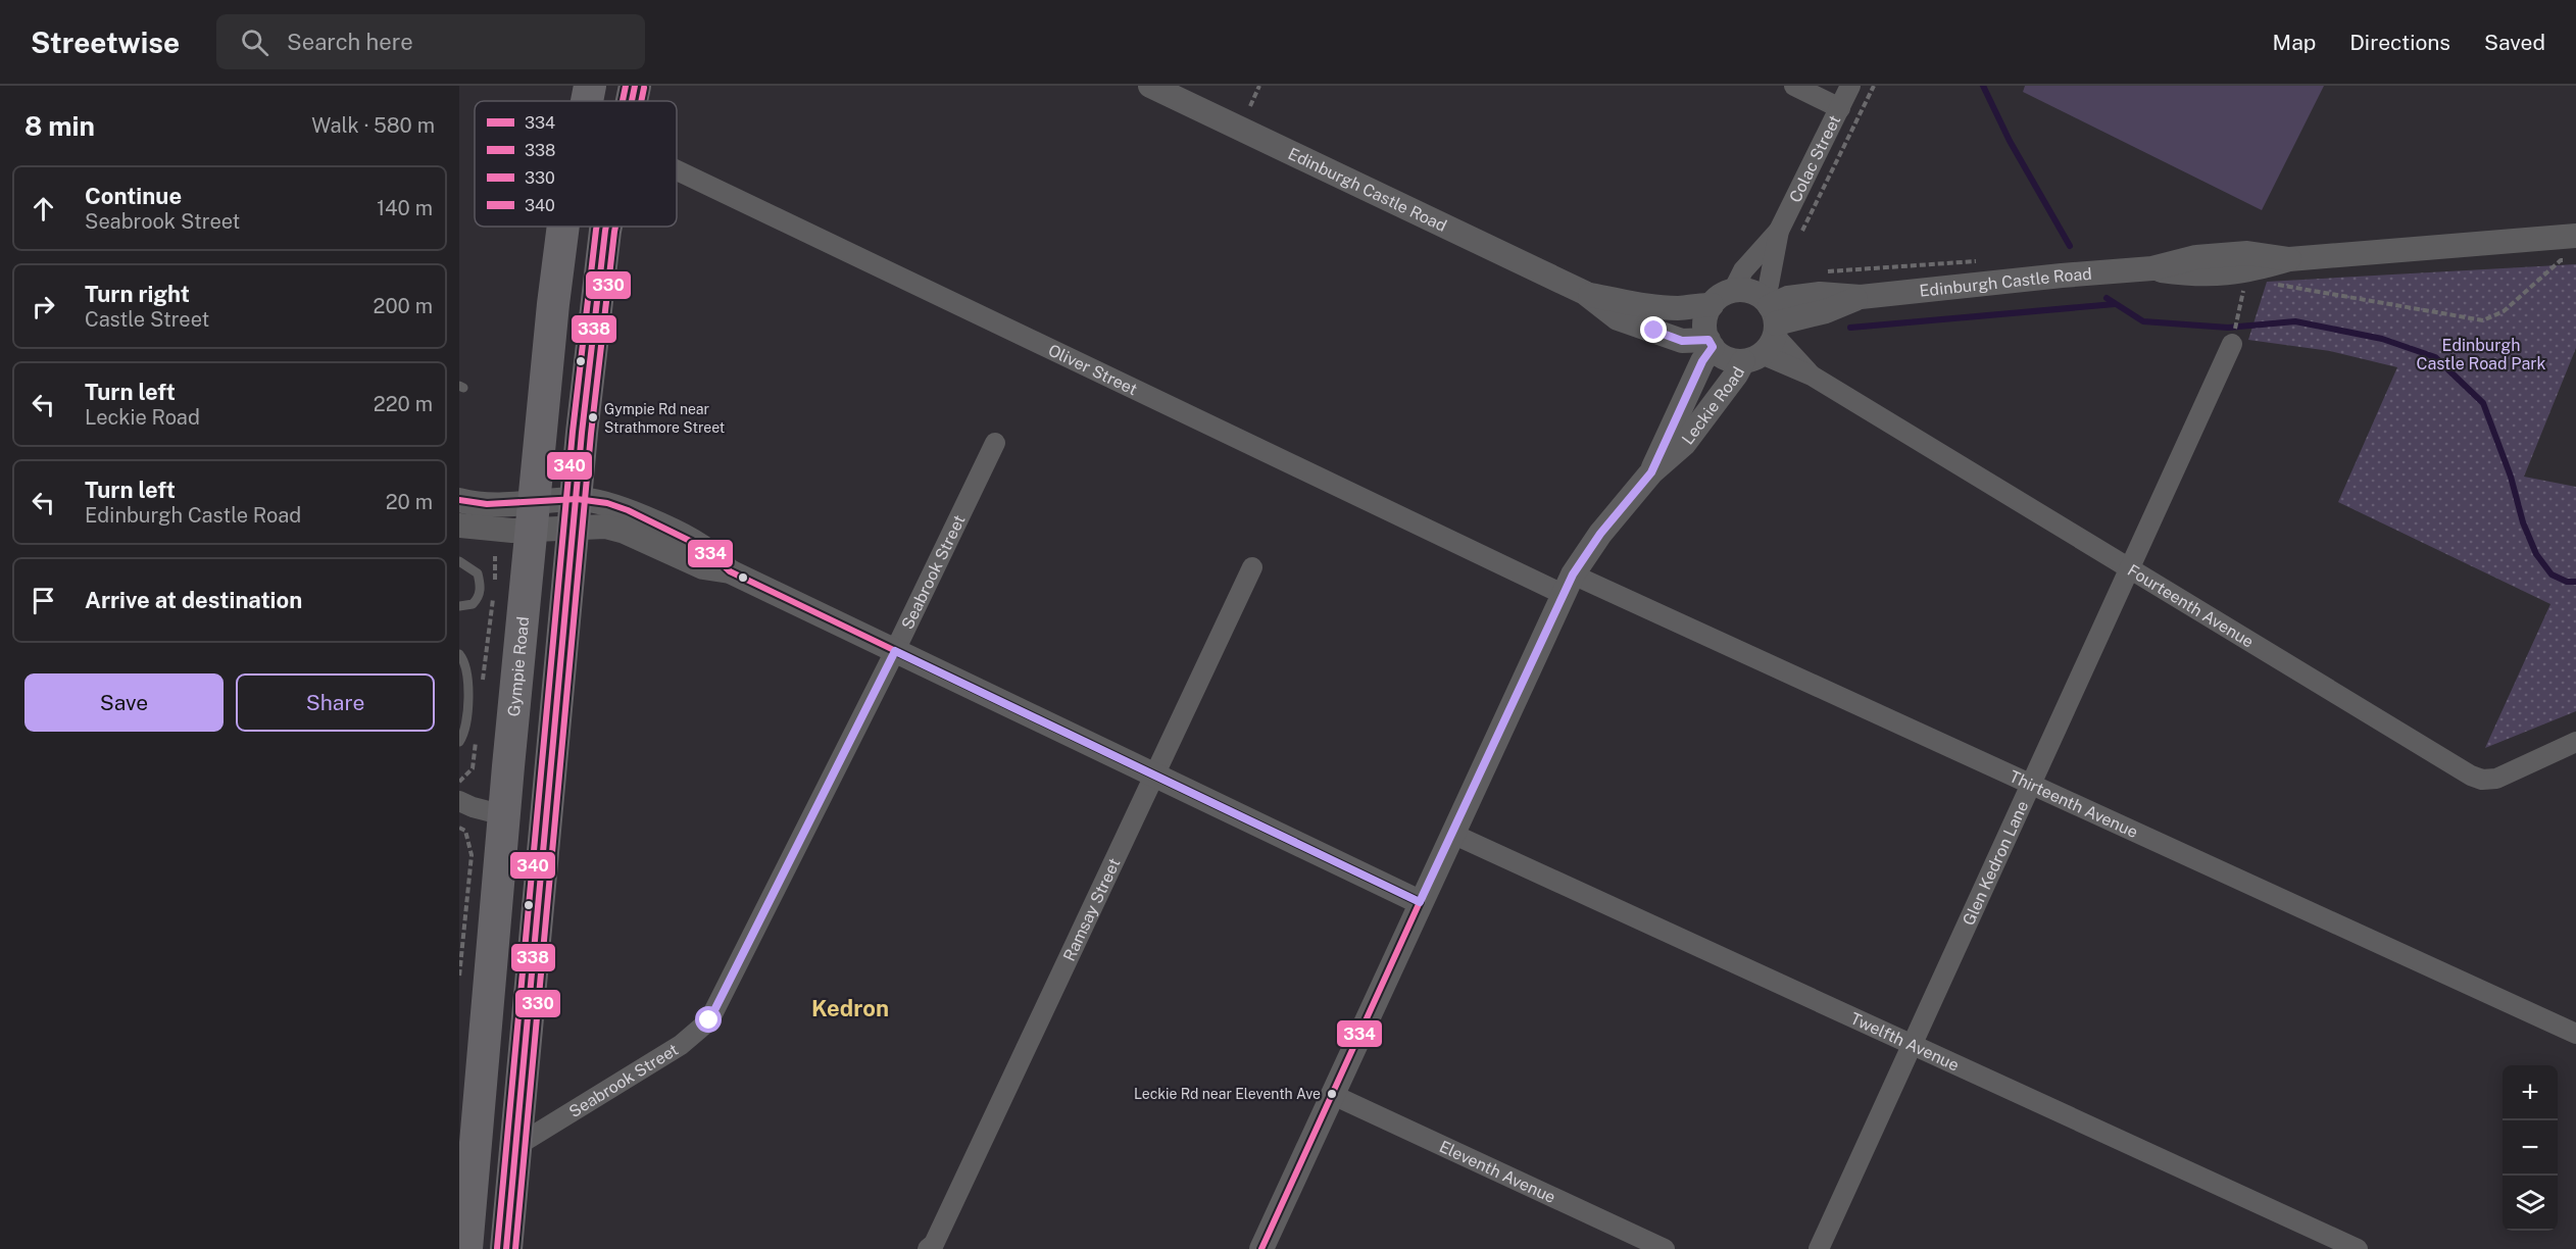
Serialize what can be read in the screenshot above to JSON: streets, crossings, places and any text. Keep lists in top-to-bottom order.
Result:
{
  "streets": {
    "highway": ["Gympie Road"],
    "street": [
      "Colac Street",
      "Edinburgh Castle Road",
      "Oliver Street",
      "Leckie Road",
      "Seabrook Street",
      "Fourteenth Avenue",
      "Thirteenth Avenue",
      "Glen Kedron Lane",
      "Ramsay Street",
      "Twelfth Avenue",
      "Eleventh Avenue"
    ]
  },
  "crossings": [
    ["Colac Street", "Edinburgh Castle Road"],
    ["Colac Street", "Leckie Road"],
    ["Colac Street", "Fourteenth Avenue"],
    ["Edinburgh Castle Road", "Leckie Road"],
    ["Edinburgh Castle Road", "Fourteenth Avenue"],
    ["Oliver Street", "Leckie Road"],
    ["Oliver Street", "Thirteenth Avenue"],
    ["Leckie Road", "Fourteenth Avenue"],
    ["Leckie Road", "Thirteenth Avenue"],
    ["Leckie Road", "Twelfth Avenue"],
    ["Leckie Road", "Eleventh Avenue"],
    ["Fourteenth Avenue", "Glen Kedron Lane"],
    ["Thirteenth Avenue", "Glen Kedron Lane"],
    ["Glen Kedron Lane", "Twelfth Avenue"]
  ],
  "districts": ["Kedron"],
  "parks": ["Edinburgh Castle Road Park"],
  "places": ["Gympie Rd near Strathmore Street", "Leckie Rd near Eleventh Ave"],
  "lines": [
    "transit line 338",
    "transit line 340",
    "transit line 330",
    "transit line 334"
  ],
  "legend": [
    "334",
    "338",
    "330",
    "340"
  ],
  "page": {
    "header": "Streetwise",
    "search": "Search here",
    "nav": ["Map", "Directions", "Saved"],
    "heading": ["8 min", "Walk · 580 m"],
    "list": [
      ["Continue", "Seabrook Street", "140 m"],
      ["Turn right", "Castle Street", "200 m"],
      ["Turn left", "Leckie Road", "220 m"],
      ["Turn left", "Edinburgh Castle Road", "20 m"],
      "Arrive at destination"
    ],
    "buttons": ["Save", "Share"],
    "map_buttons": ["+", "−"]
  }
}
